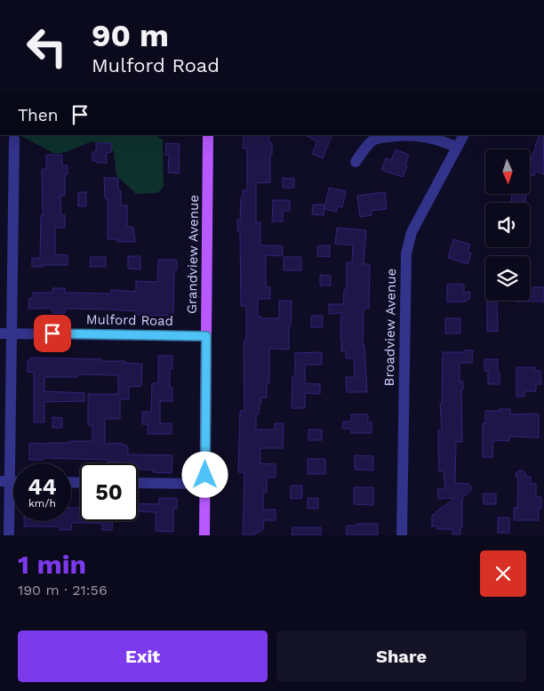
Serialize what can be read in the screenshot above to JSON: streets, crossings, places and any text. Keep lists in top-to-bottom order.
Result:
{
  "streets": {
    "main road": ["Grandview Avenue"],
    "street": ["Mulford Road", "Broadview Avenue"]
  },
  "crossings": [
    ["Grandview Avenue", "Mulford Road"]
  ],
  "north": "bottom",
  "page": {
    "turn": ["90 m", "Mulford Road"],
    "then": "Then",
    "speed": "44 km/h",
    "limit": "50",
    "heading": ["1 min", "190 m · 21:56"],
    "buttons": ["Exit", "Share"]
  }
}
